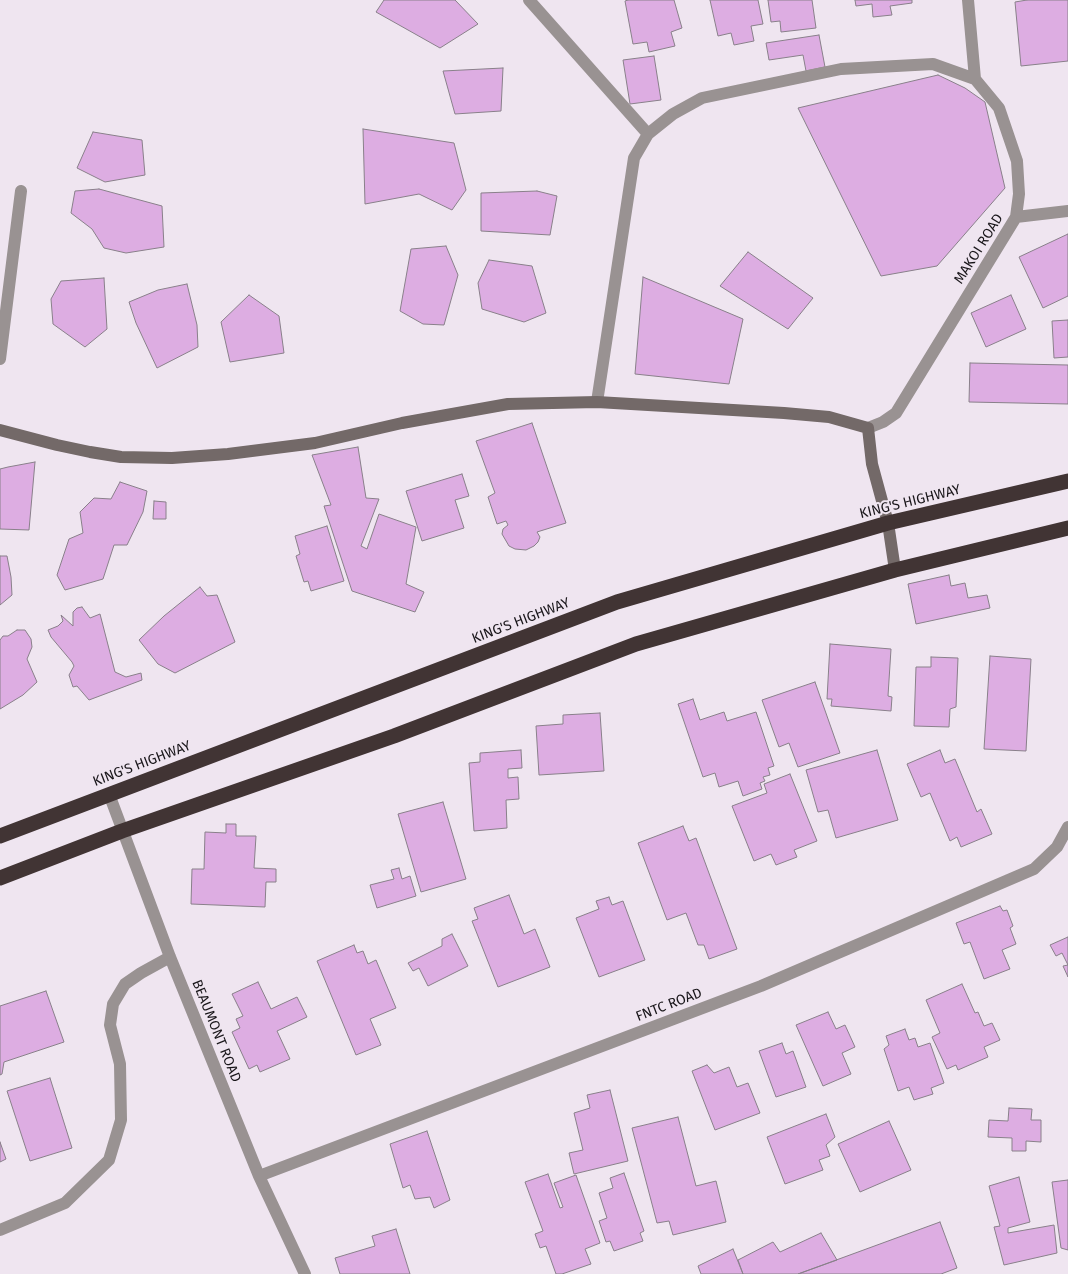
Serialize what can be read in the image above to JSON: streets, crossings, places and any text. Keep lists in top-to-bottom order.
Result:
{
  "streets": {
    "highway": ["KING'S HIGHWAY"],
    "street": ["MAKOI ROAD", "FNTC ROAD", "BEAUMONT ROAD"]
  },
  "crossings": [
    ["KING'S HIGHWAY", "BEAUMONT ROAD"],
    ["FNTC ROAD", "BEAUMONT ROAD"]
  ]
}
